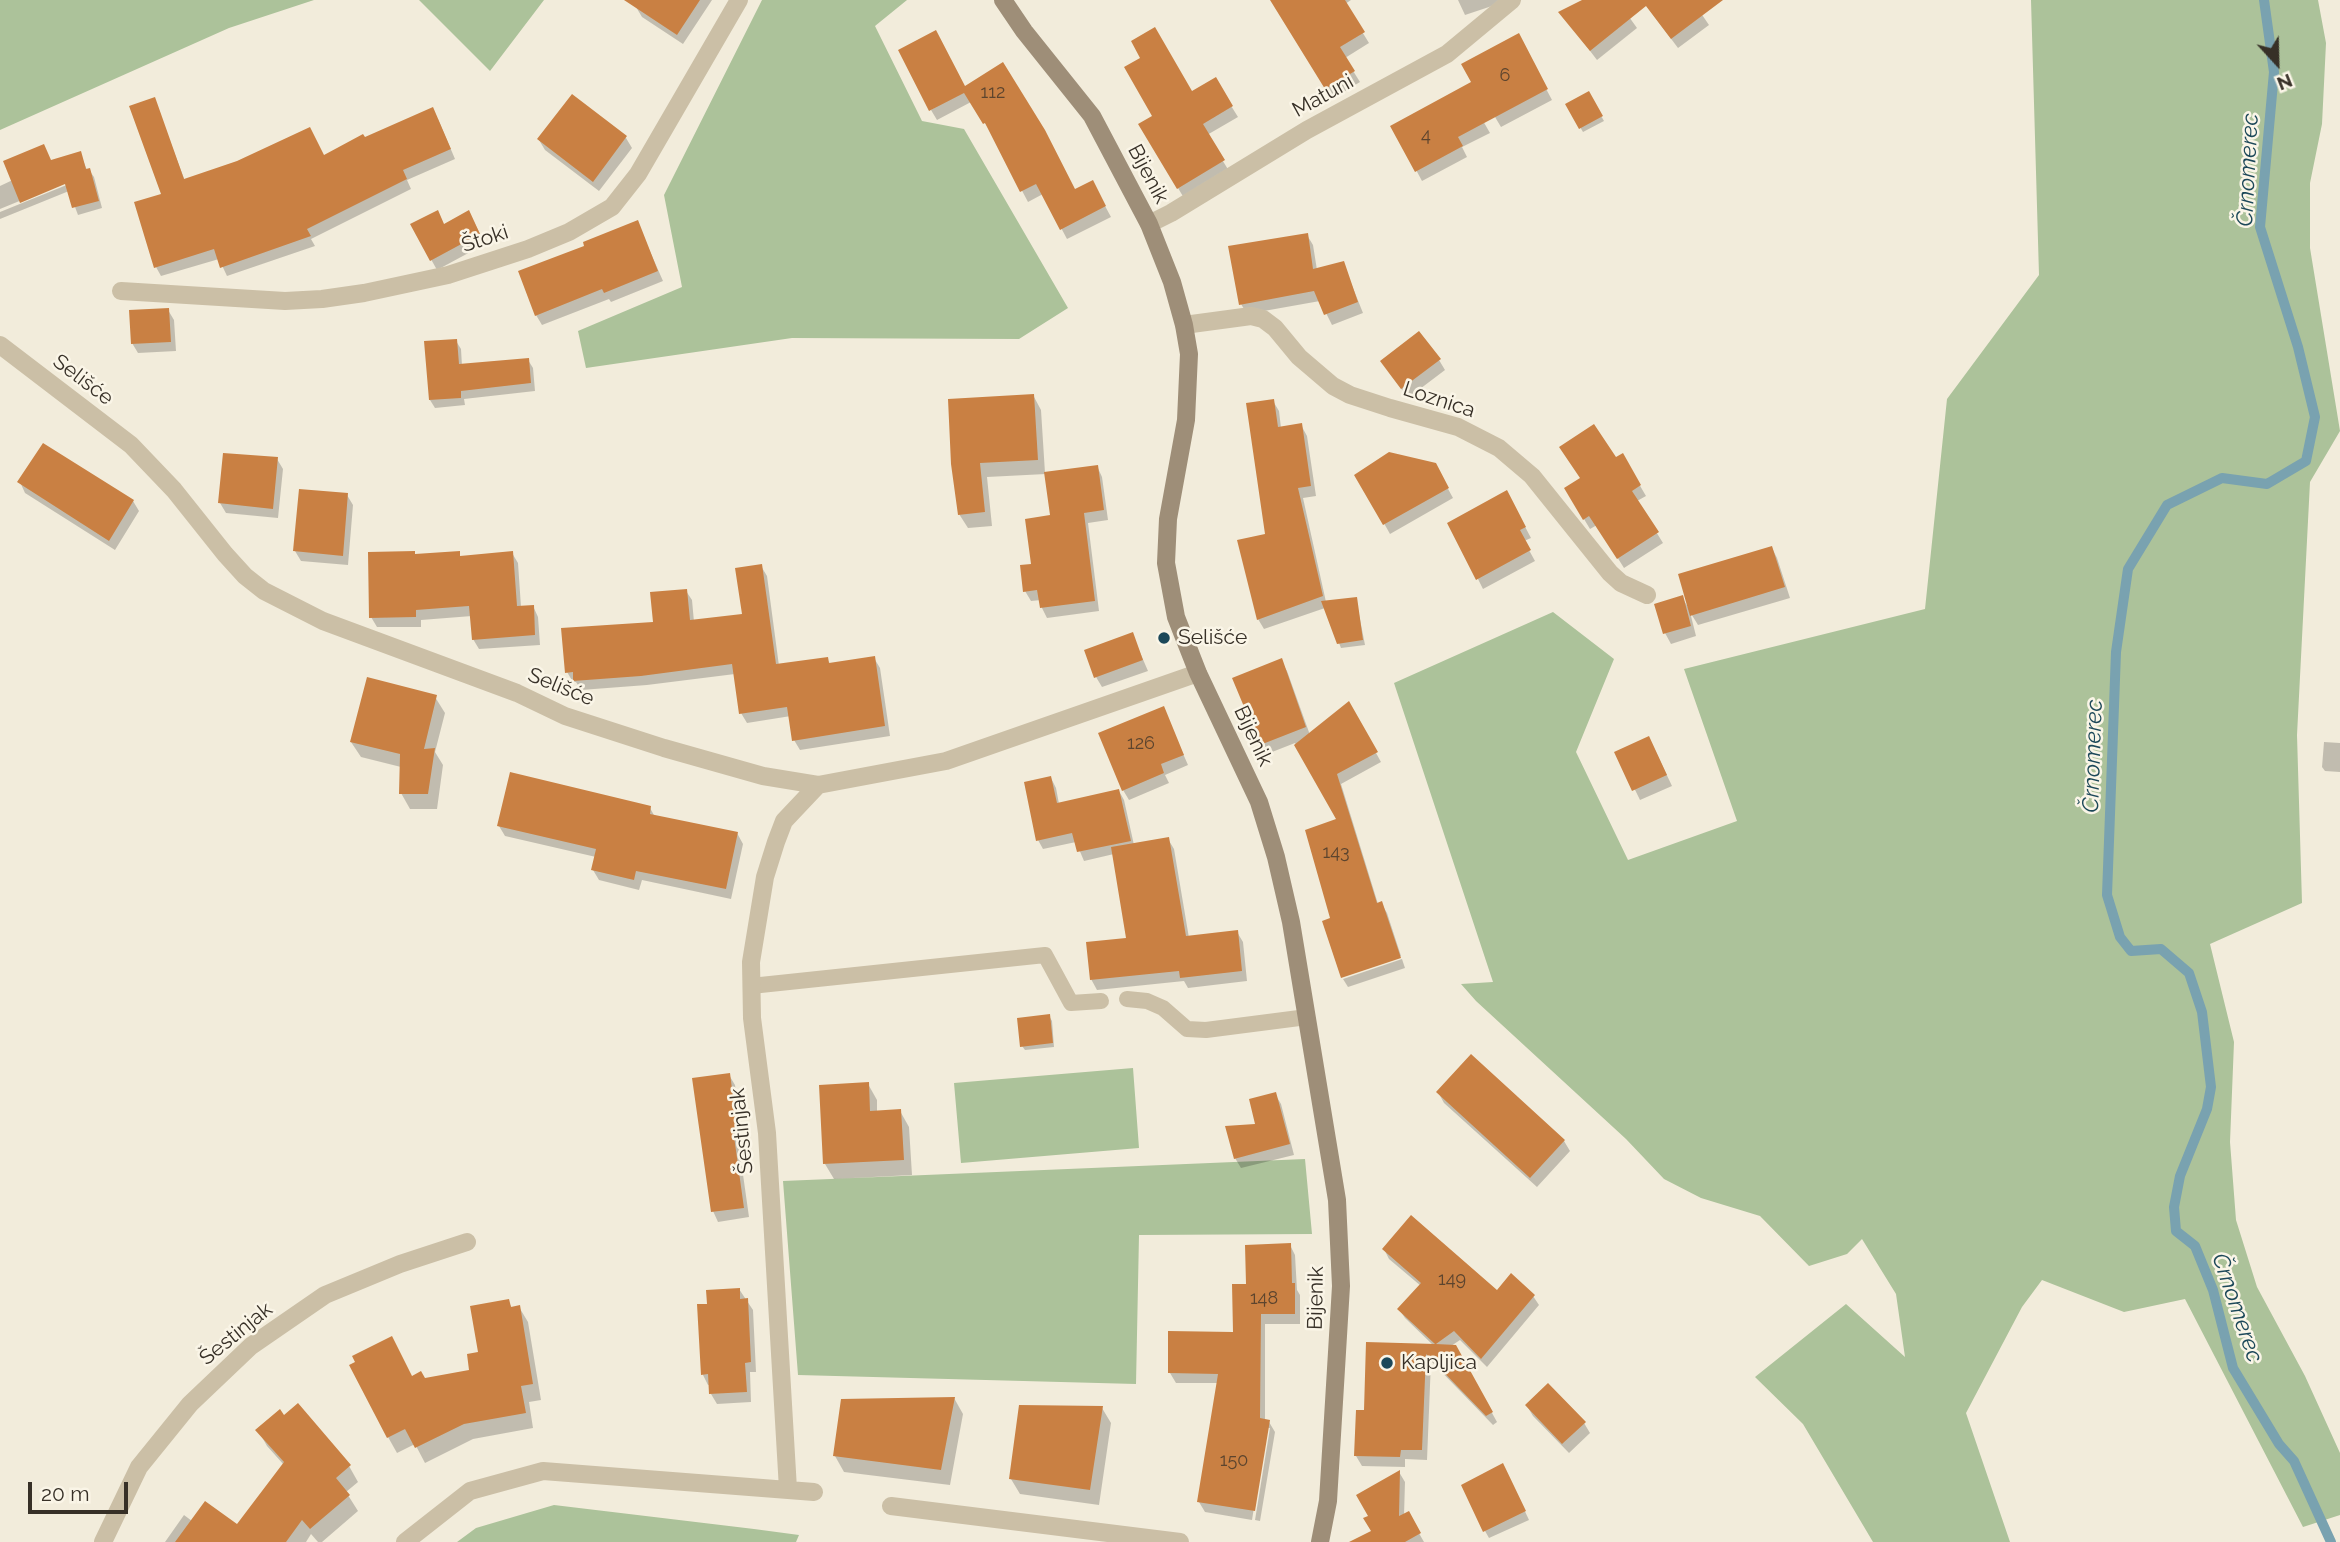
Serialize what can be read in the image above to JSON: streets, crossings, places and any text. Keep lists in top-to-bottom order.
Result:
{
  "streets": {
    "main road": ["Bijenik"],
    "street": [
      "Matuni",
      "Štoki",
      "Selišće",
      "Loznica",
      "Šestinjak"
    ]
  },
  "crossings": [
    ["Matuni", "Bijenik"],
    ["Bijenik", "Selišće"],
    ["Bijenik", "Loznica"],
    ["Selišće", "Šestinjak"]
  ],
  "water": ["Črnomerec"],
  "places": ["Selišće", "Kapljica"],
  "house_numbers": [
    "6",
    "112",
    "4",
    "126",
    "143",
    "149",
    "148",
    "150"
  ],
  "scale_bar": "20 m",
  "north": "bottom"
}
